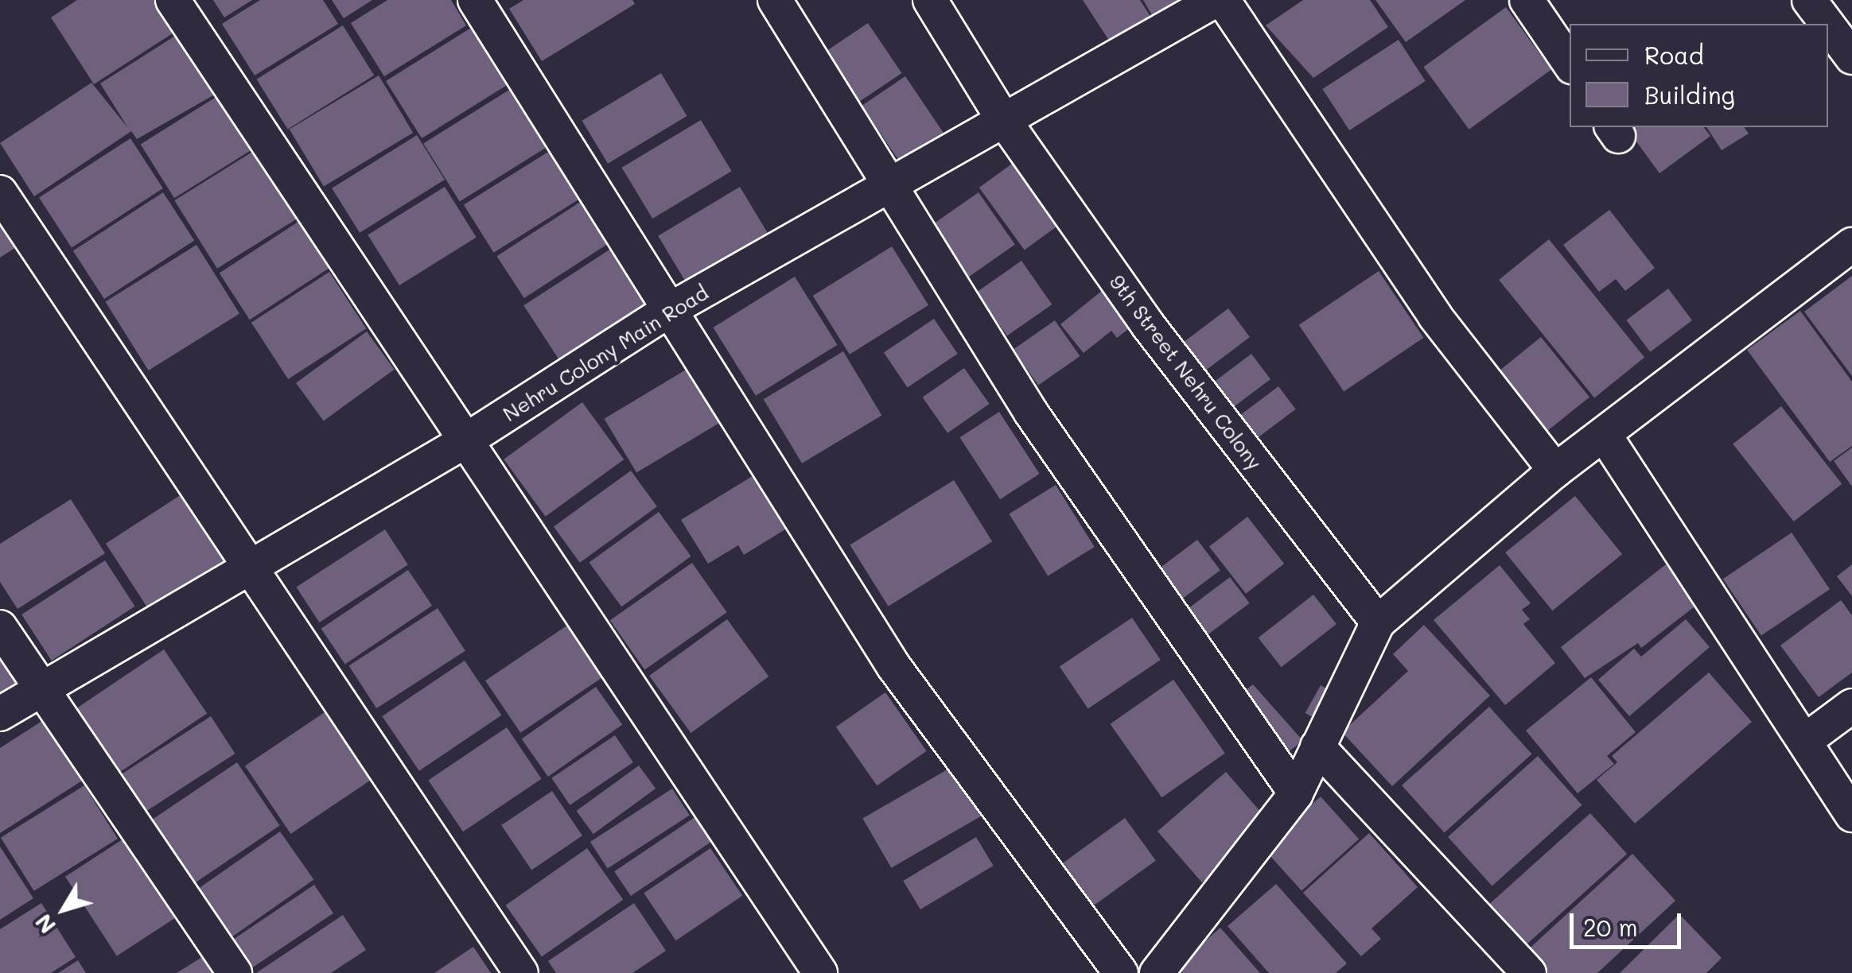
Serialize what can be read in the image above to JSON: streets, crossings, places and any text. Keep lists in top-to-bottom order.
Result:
{
  "streets": {
    "street": ["Nehru Colony Main Road", "9th Street Nehru Colony"]
  },
  "crossings": [
    ["Nehru Colony Main Road", "9th Street Nehru Colony"]
  ],
  "legend": ["Road", "Building"],
  "scale_bar": "20 m",
  "north": "bottom left"
}
